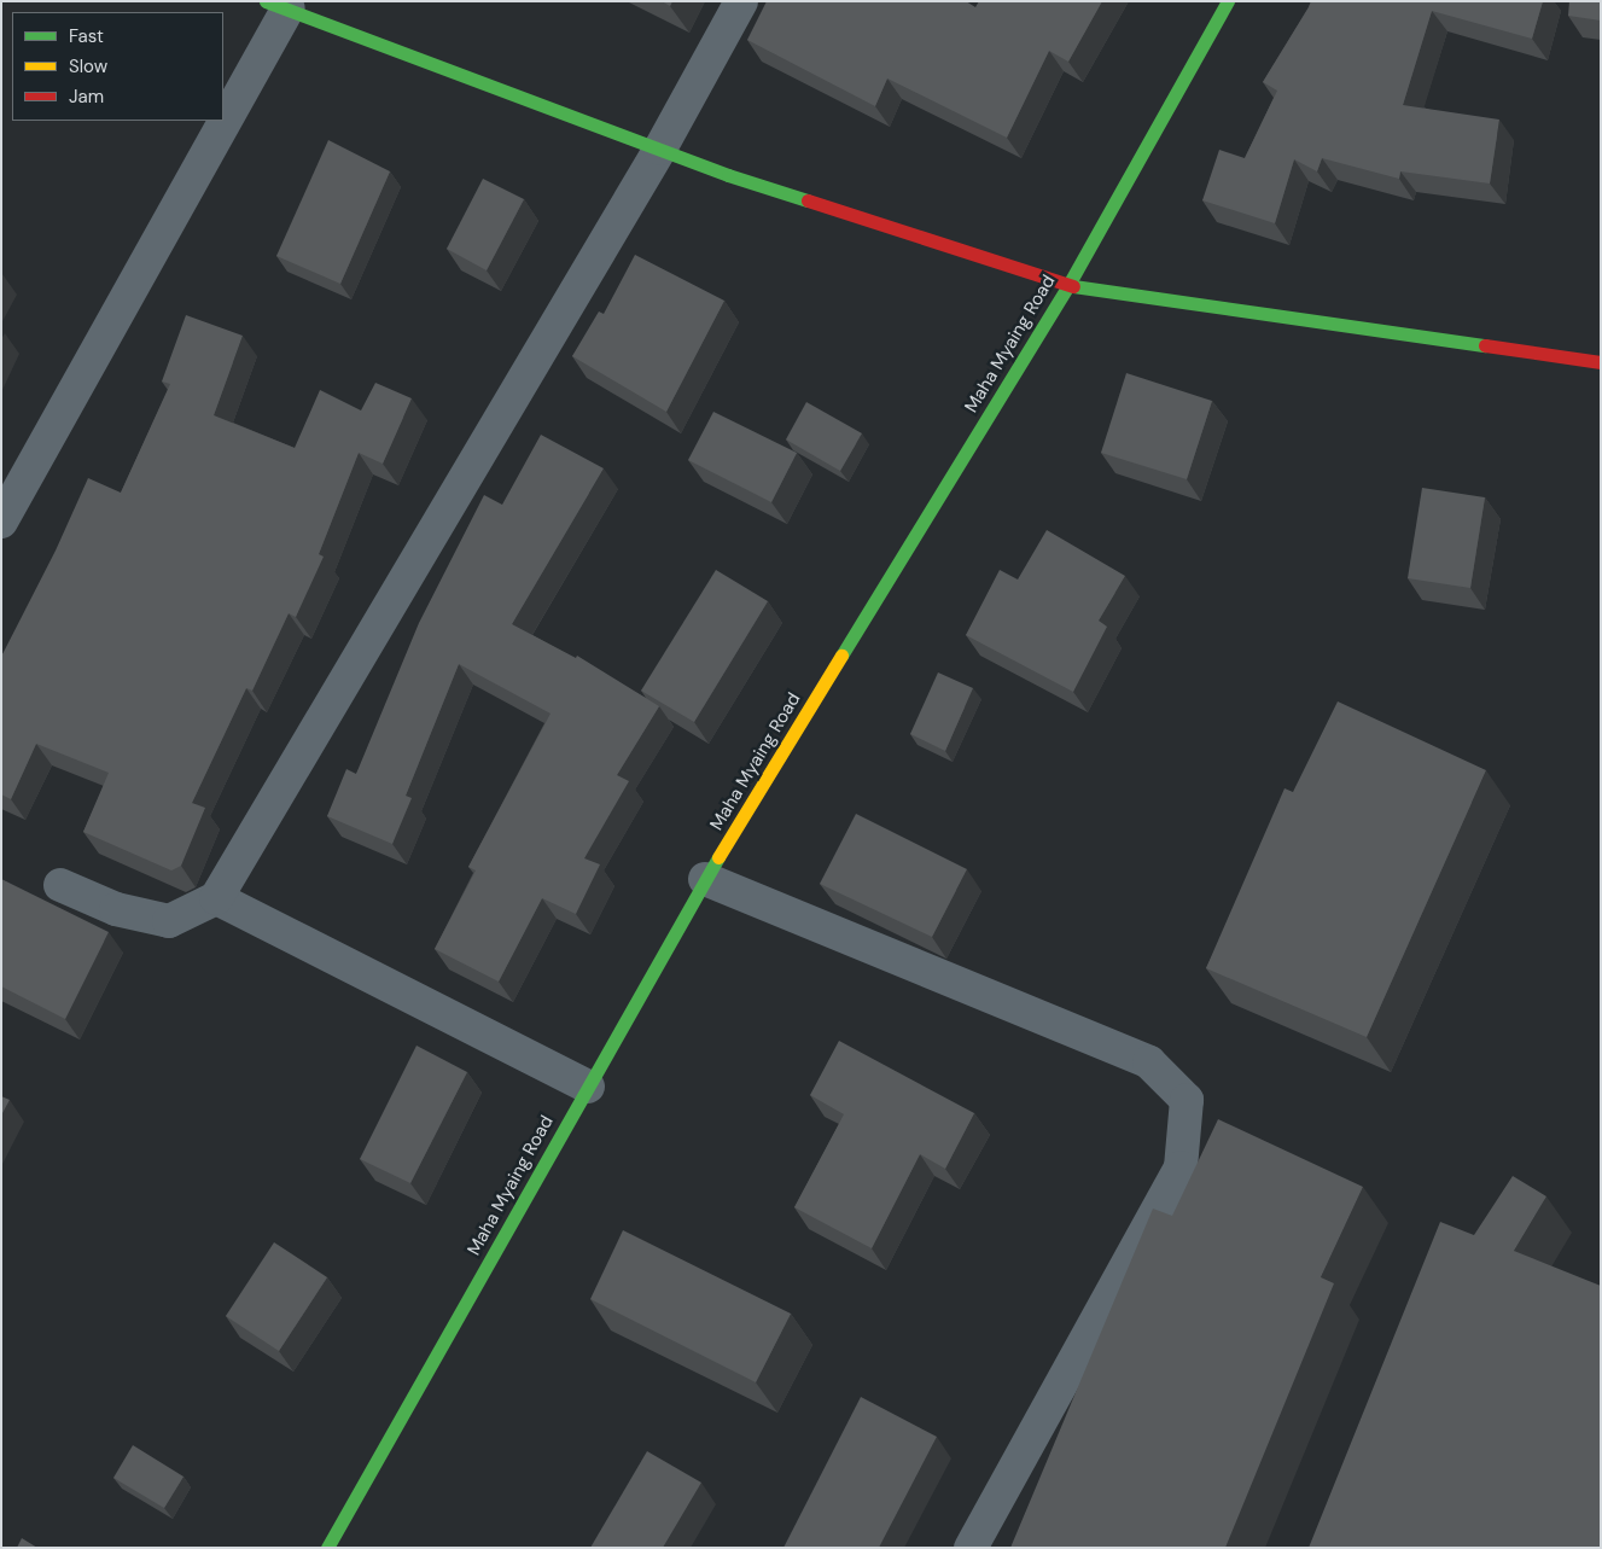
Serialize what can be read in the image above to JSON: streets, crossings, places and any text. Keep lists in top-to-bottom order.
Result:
{
  "streets": {
    "street": ["Maha Myaing Road"]
  },
  "legend": ["Fast", "Slow", "Jam"]
}
